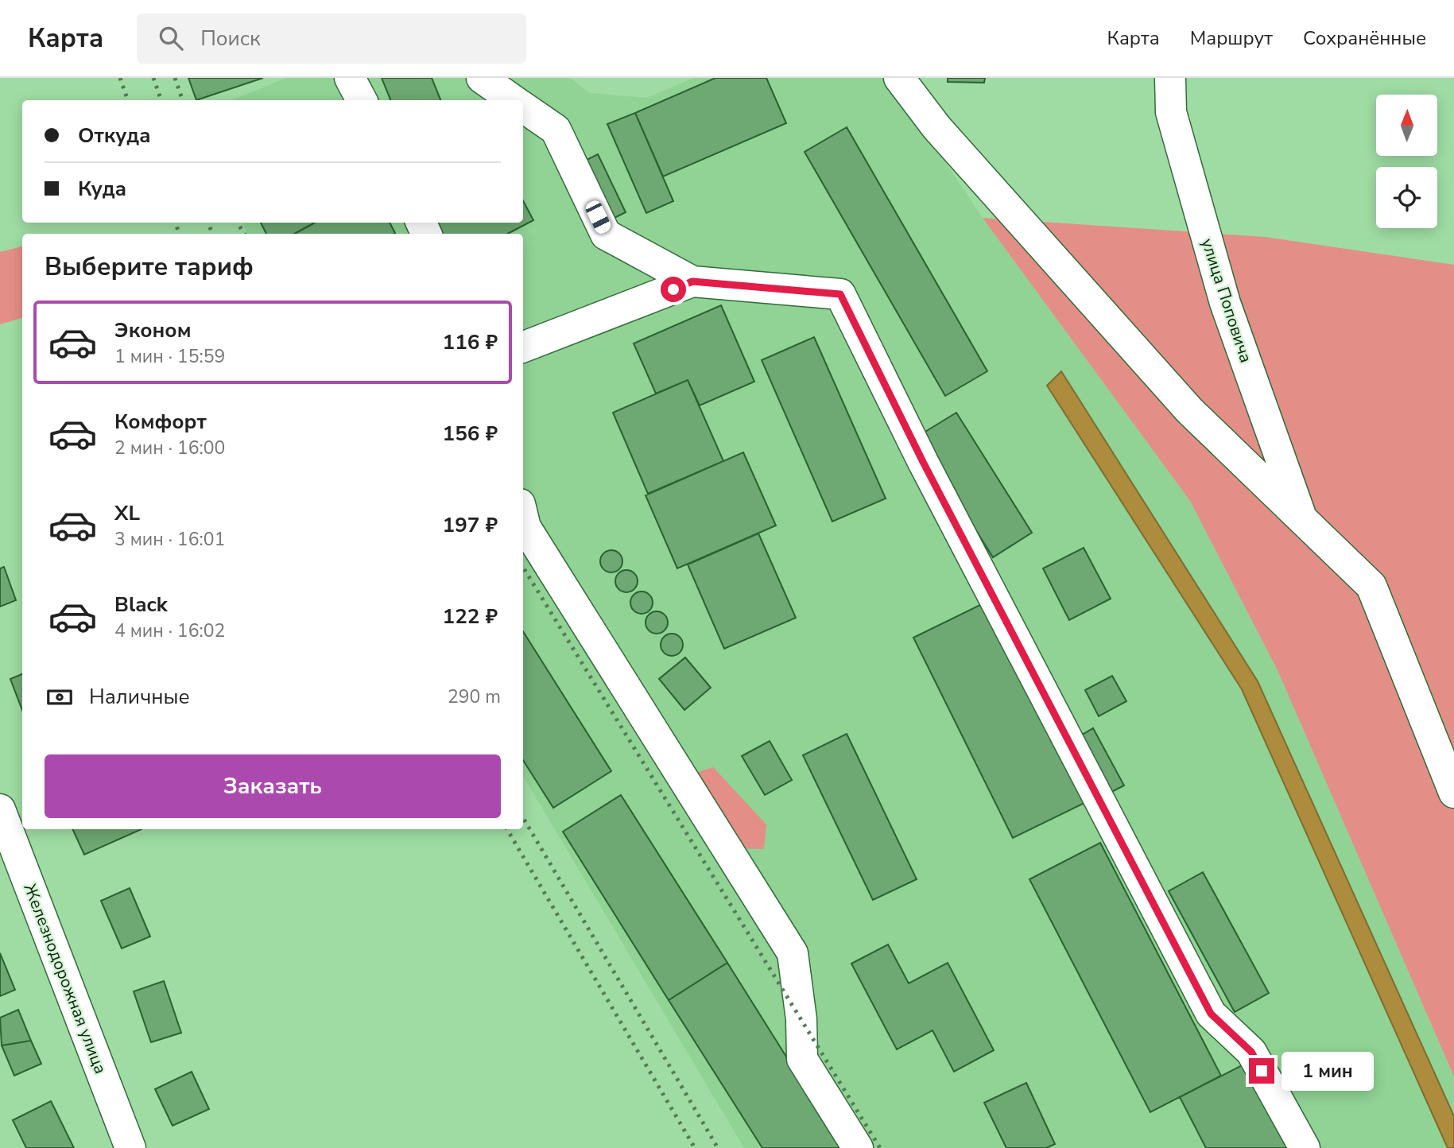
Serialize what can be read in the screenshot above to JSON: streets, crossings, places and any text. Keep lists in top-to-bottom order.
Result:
{
  "streets": {
    "street": ["улица Поповича", "Железнодорожная улица"]
  },
  "north": "top",
  "page": {
    "header": "Карта",
    "search": "Поиск",
    "nav": ["Карта", "Маршрут", "Сохранённые"],
    "banner": ["Откуда", "Куда"],
    "heading": "Выберите тариф",
    "list": [
      {
        "name": "Эконом",
        "note": "1 мин · 15:59",
        "value": "116 ₽"
      },
      {
        "name": "Комфорт",
        "note": "2 мин · 16:00",
        "value": "156 ₽"
      },
      {
        "name": "XL",
        "note": "3 мин · 16:01",
        "value": "197 ₽"
      },
      {
        "name": "Black",
        "note": "4 мин · 16:02",
        "value": "122 ₽"
      }
    ],
    "pay": ["Наличные", "290 m"],
    "buttons": "Заказать",
    "bubble": "1 мин"
  }
}
